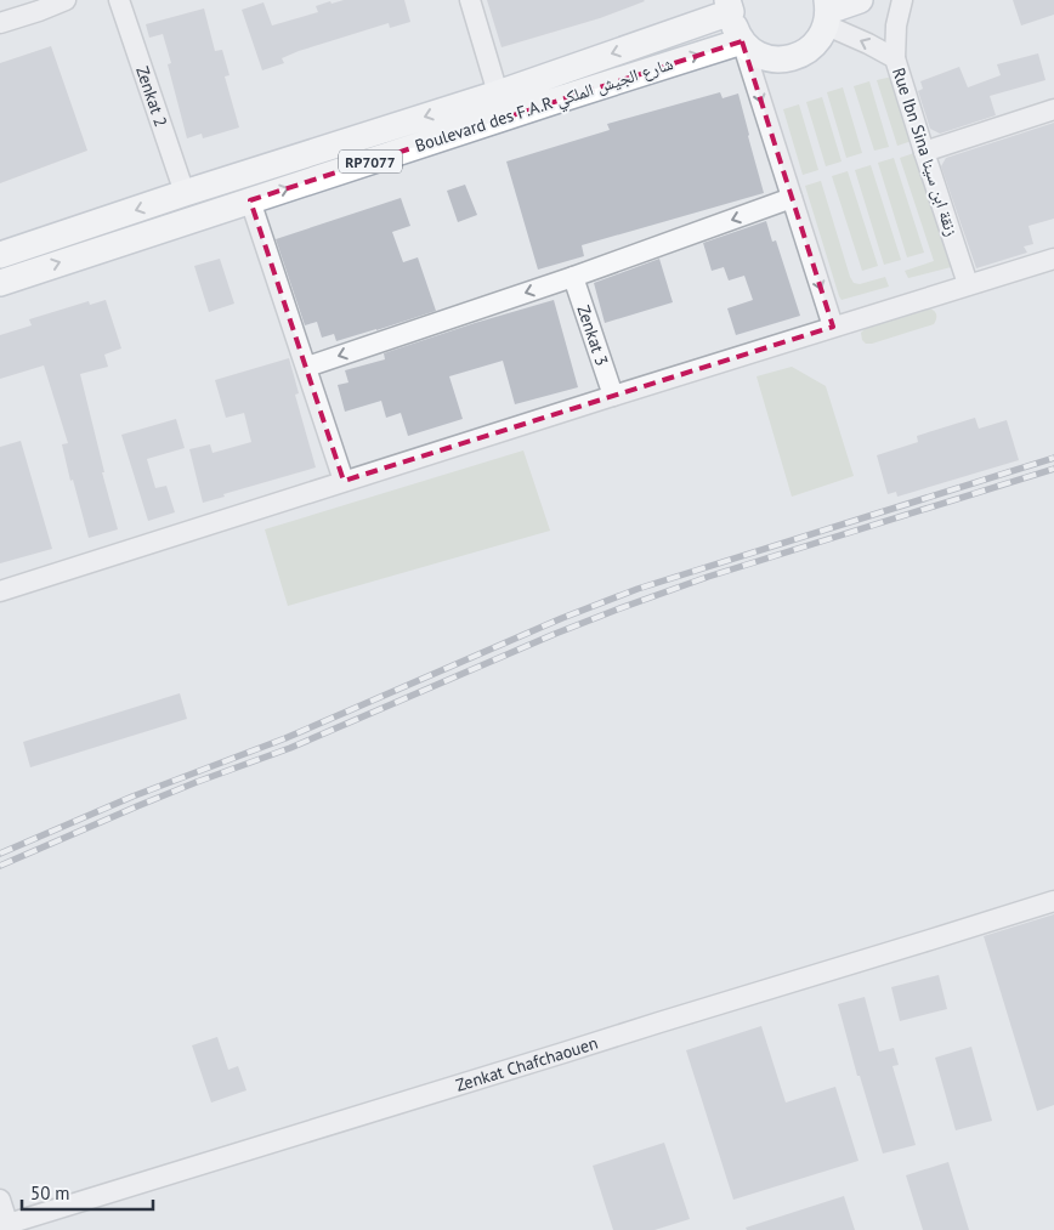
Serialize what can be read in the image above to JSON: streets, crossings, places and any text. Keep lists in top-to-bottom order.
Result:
{
  "streets": {
    "main road": ["Boulevard des F.A.R شارع الجيش الملكي", "RP7077"],
    "street": [
      "Zenkat 2",
      "Rue Ibn Sina زنقة ابن سينا",
      "Zenkat 3",
      "Zenkat Chafchaouen"
    ]
  },
  "crossings": [
    ["Zenkat 2", "Boulevard des F.A.R شارع الجيش الملكي"]
  ],
  "scale_bar": "50 m"
}
